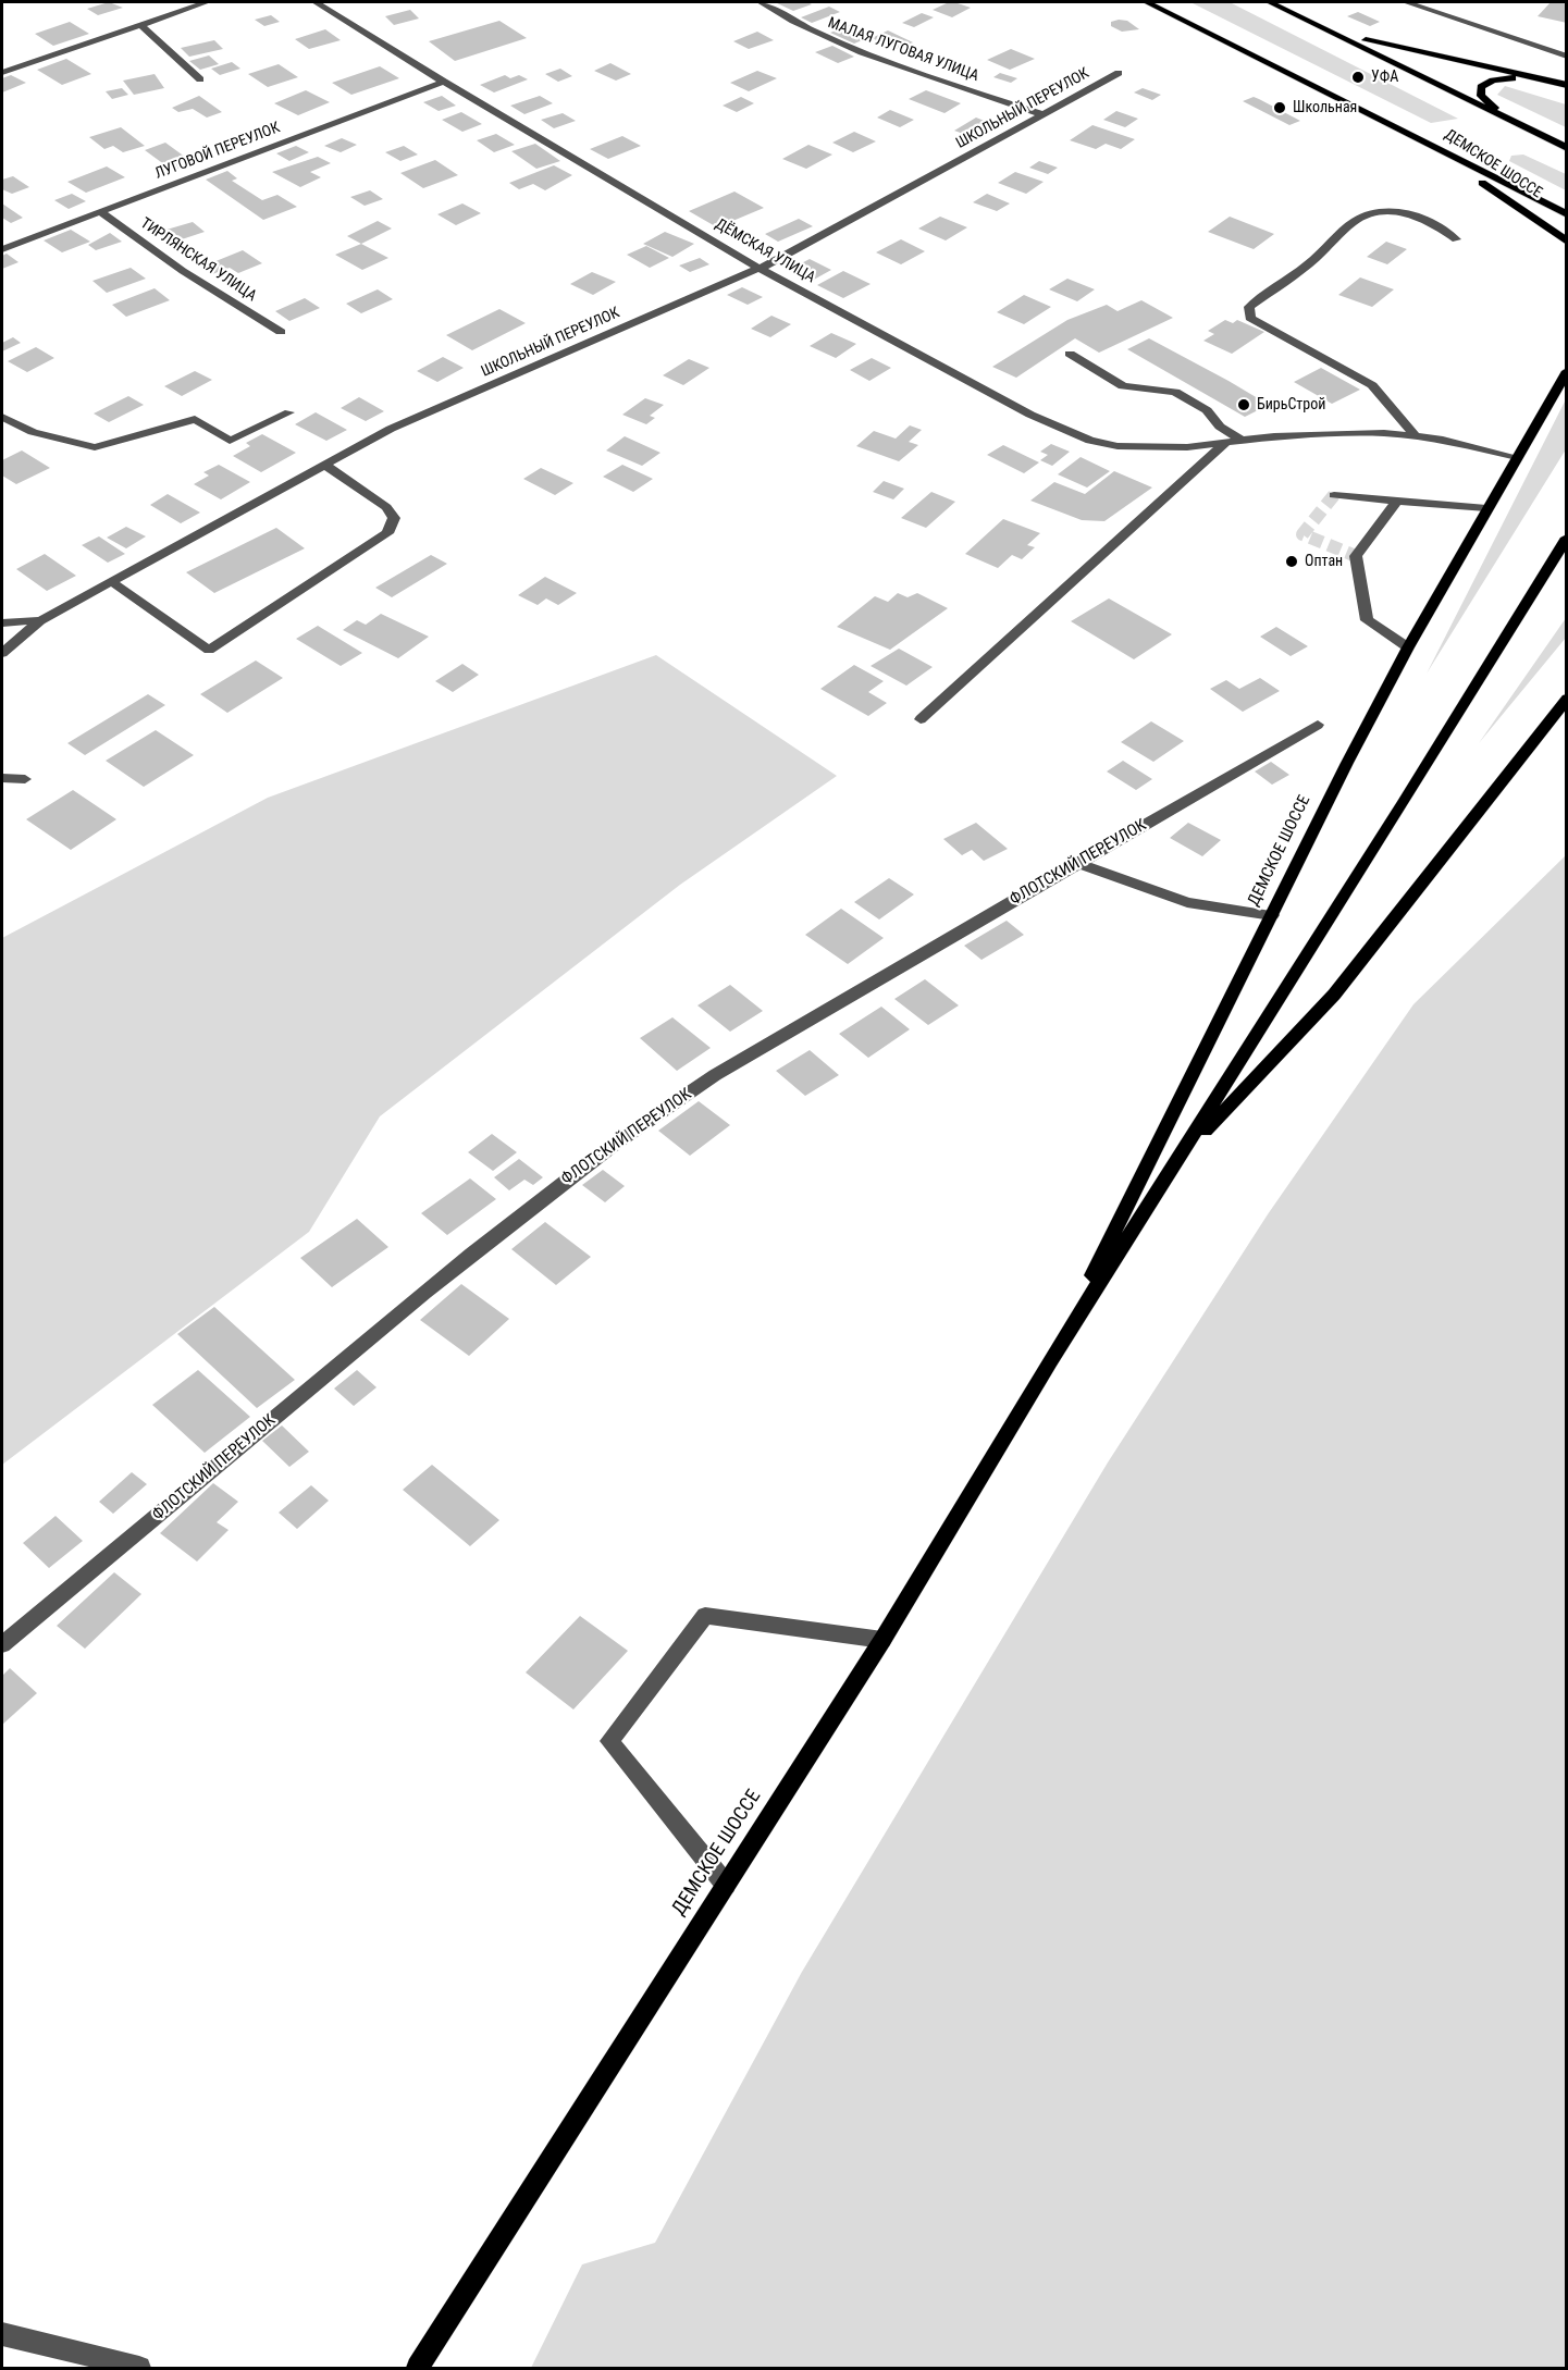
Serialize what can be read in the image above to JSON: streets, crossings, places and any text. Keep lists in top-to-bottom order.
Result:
{
  "streets": {
    "main road": ["ДЕМСКОЕ ШОССЕ"],
    "street": [
      "МАЛАЯ ЛУГОВАЯ УЛИЦА",
      "ШКОЛЬНЫЙ ПЕРЕУЛОК",
      "ЛУГОВОЙ ПЕРЕУЛОК",
      "ДЁМСКАЯ УЛИЦА",
      "ТИРЛЯНСКАЯ УЛИЦА",
      "ФЛОТСКИЙ ПЕРЕУЛОК"
    ]
  },
  "crossings": [
    ["МАЛАЯ ЛУГОВАЯ УЛИЦА", "ШКОЛЬНЫЙ ПЕРЕУЛОК"],
    ["ШКОЛЬНЫЙ ПЕРЕУЛОК", "ДЁМСКАЯ УЛИЦА"],
    ["ЛУГОВОЙ ПЕРЕУЛОК", "ДЁМСКАЯ УЛИЦА"],
    ["ЛУГОВОЙ ПЕРЕУЛОК", "ТИРЛЯНСКАЯ УЛИЦА"],
    ["ДЕМСКОЕ ШОССЕ", "ДЁМСКАЯ УЛИЦА"]
  ],
  "places": [
    "УФА",
    "Школьная",
    "БирьСтрой",
    "Оптан"
  ]
}
